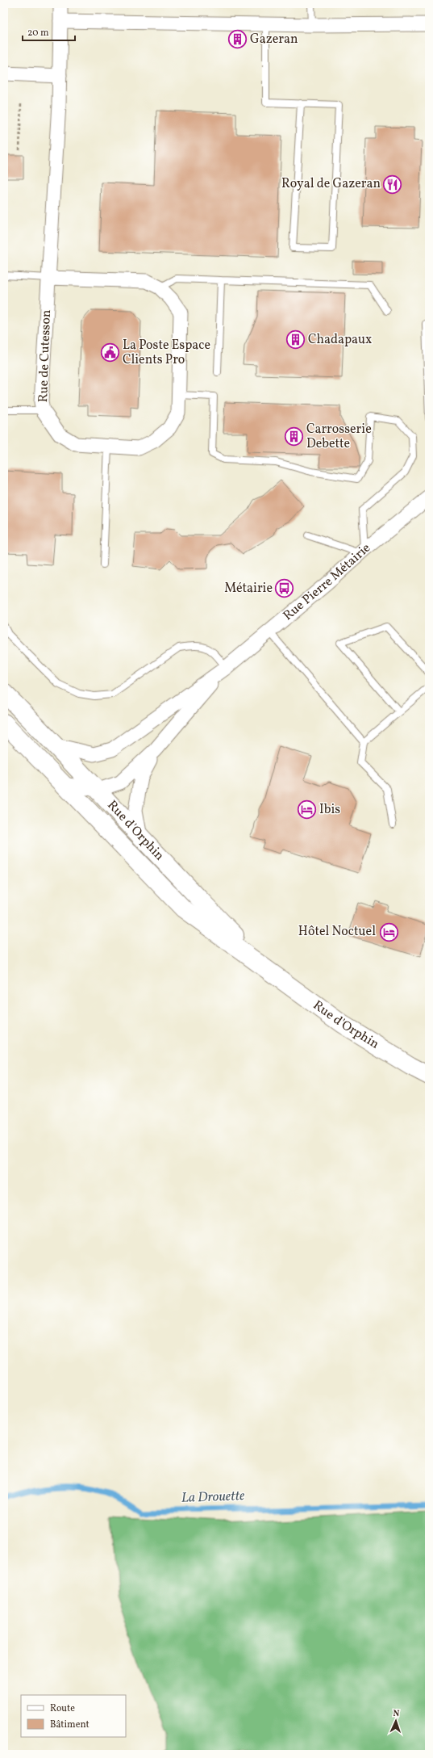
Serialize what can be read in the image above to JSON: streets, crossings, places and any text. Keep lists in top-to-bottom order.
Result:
{
  "streets": {
    "main road": ["Rue d'Orphin"],
    "street": ["Rue de Cutesson", "Rue Pierre Métairie"]
  },
  "crossings": [
    ["Rue Pierre Métairie", "Rue d'Orphin"]
  ],
  "water": ["La Drouette"],
  "places": {
    "building": ["Gazeran", "Chadapaux", "Carrosserie Debette"],
    "restaurant": ["Royal de Gazeran"],
    "public building": ["La Poste Espace Clients Pro"],
    "bus stop": ["Métairie"],
    "hotel": ["Ibis", "Hôtel Noctuel"]
  },
  "legend": ["Route", "Bâtiment"],
  "scale_bar": "20 m",
  "north": "top"
}
